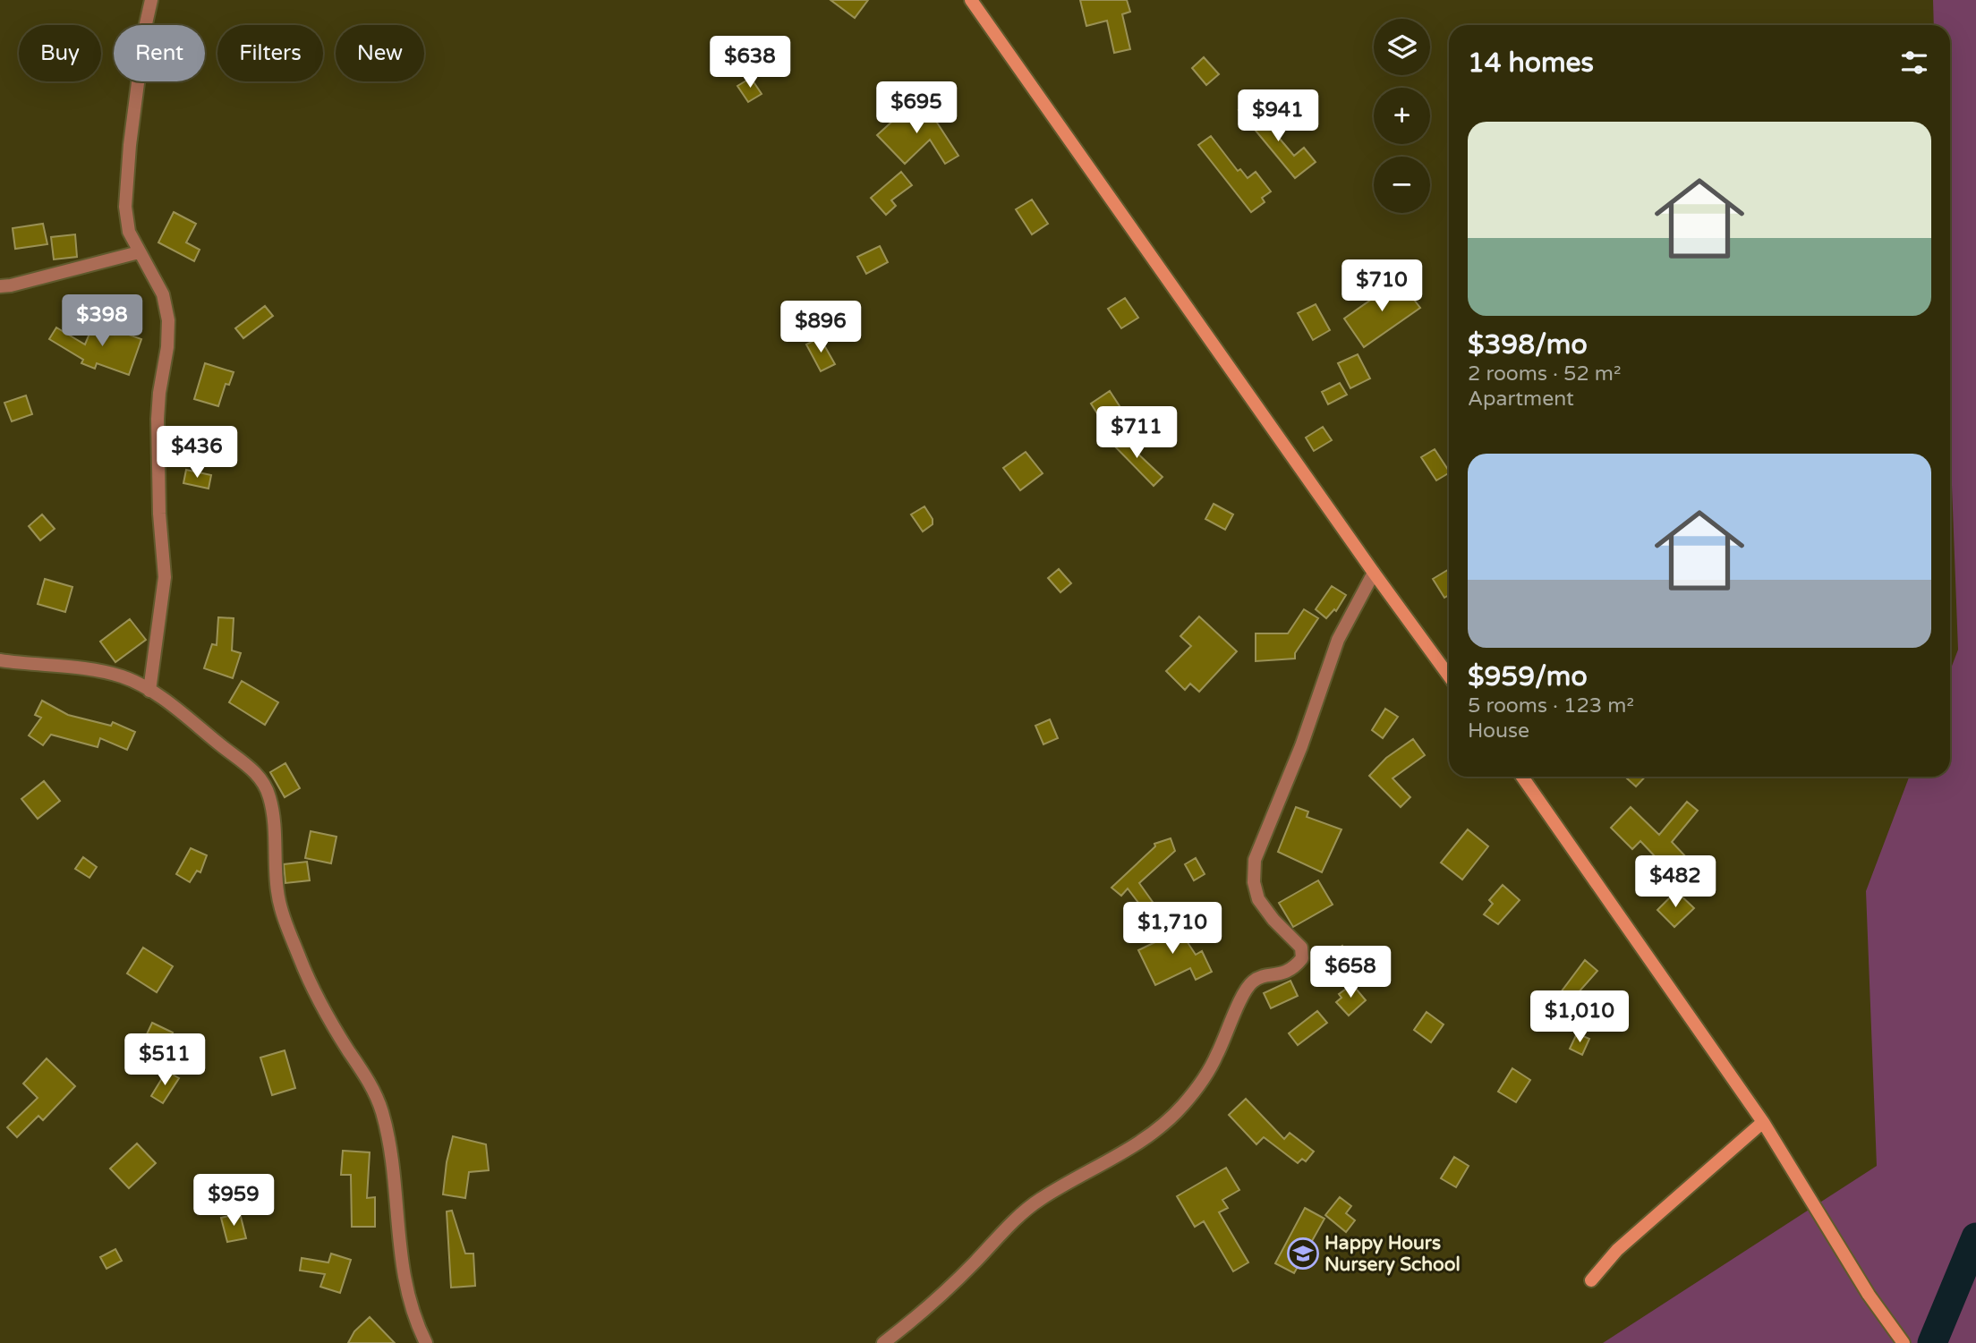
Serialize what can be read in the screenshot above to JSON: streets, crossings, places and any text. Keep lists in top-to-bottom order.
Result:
{
  "places": {
    "school or university": ["Happy Hours Nursery School"]
  },
  "page": {
    "map_buttons": ["+", "−"],
    "chip": [
      "Buy",
      "Rent",
      "Filters",
      "New"
    ],
    "heading": "14 homes",
    "price": [
      "$638",
      "$695",
      "$941",
      "$710",
      "$398",
      "$896",
      "$711",
      "$436",
      "$482",
      "$1,710",
      "$658",
      "$1,010",
      "$511",
      "$959"
    ],
    "list": [
      {
        "name": "$398/mo",
        "note": "2 rooms · 52 m² · Apartment"
      },
      {
        "name": "$959/mo",
        "note": "5 rooms · 123 m² · House"
      }
    ]
  }
}
